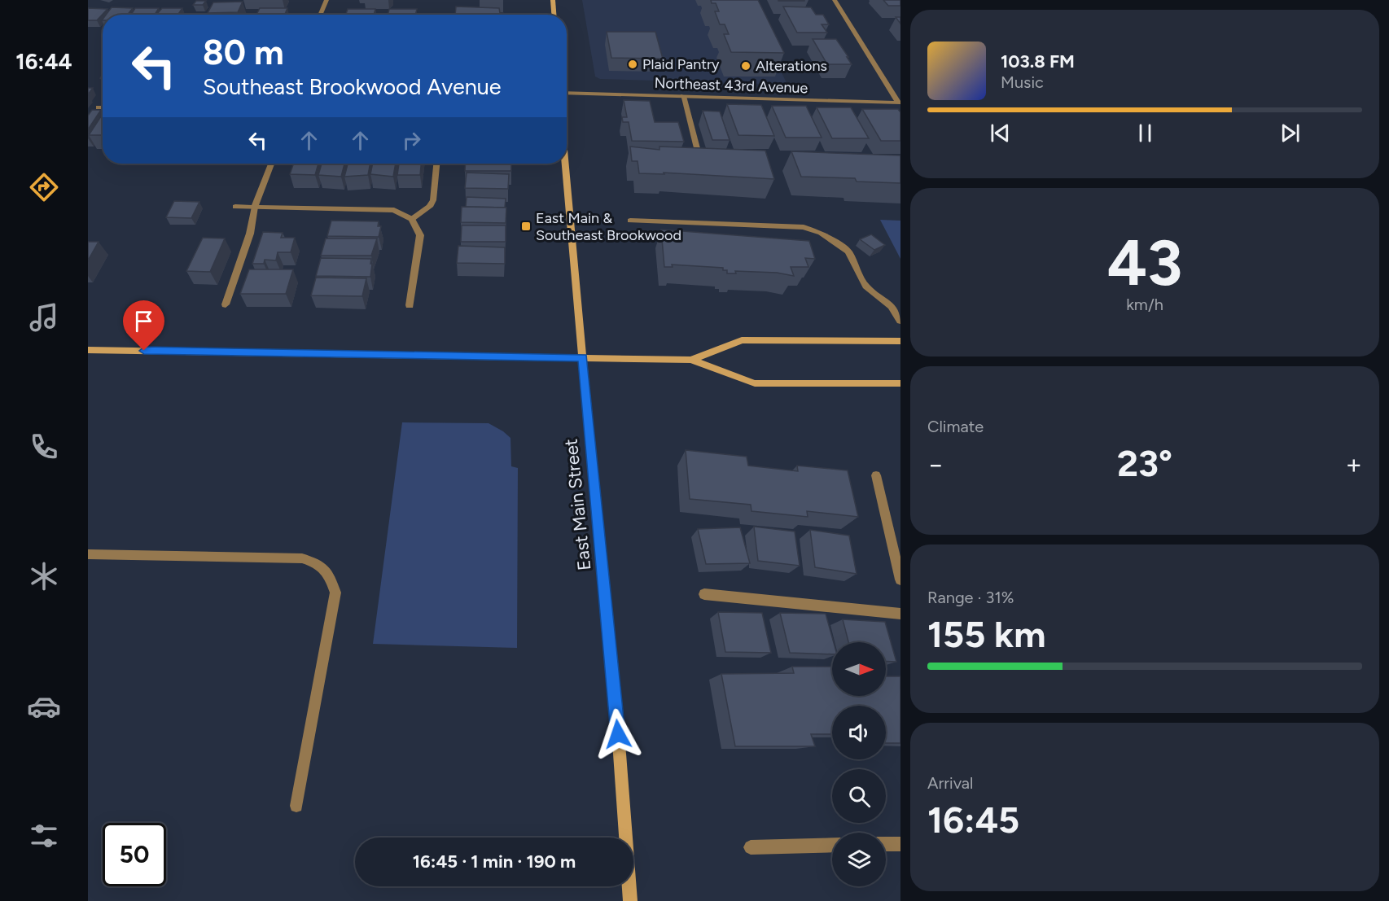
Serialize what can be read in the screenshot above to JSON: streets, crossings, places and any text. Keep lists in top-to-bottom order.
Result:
{
  "streets": {
    "main road": ["East Main Street"],
    "street": ["Northeast 43rd Avenue"]
  },
  "places": {
    "other": ["Plaid Pantry", "Alterations"],
    "transit": ["East Main & Southeast Brookwood"]
  },
  "north": "right",
  "page": {
    "tabs": "16:44",
    "turn": ["80 m", "Southeast Brookwood Avenue"],
    "song": ["103.8 FM", "Music"],
    "tile": [
      ["43", "km/h"],
      "Climate",
      ["Range · 31%", "155 km"],
      ["Arrival", "16:45"]
    ],
    "heat": ["−", "23°", "+"],
    "limit": "50",
    "trip": "16:45 · 1 min · 190 m"
  }
}
